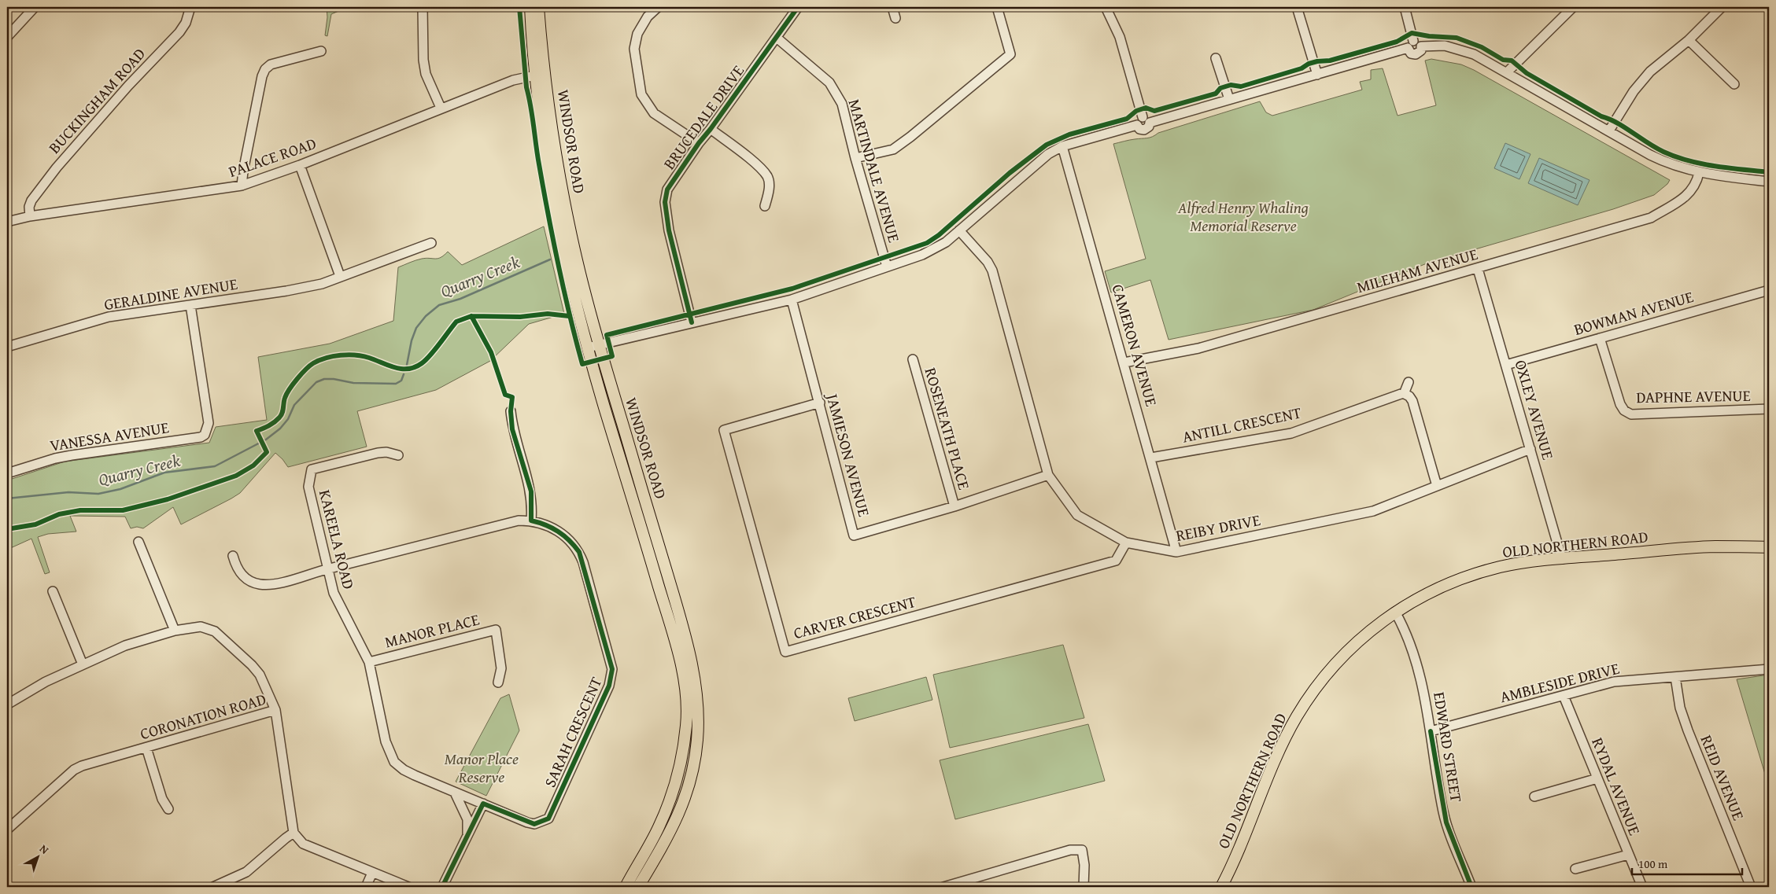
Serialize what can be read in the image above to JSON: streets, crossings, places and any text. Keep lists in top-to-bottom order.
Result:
{
  "streets": {
    "main road": ["WINDSOR ROAD", "OLD NORTHERN ROAD"],
    "street": [
      "BUCKINGHAM ROAD",
      "BRUCEDALE DRIVE",
      "PALACE ROAD",
      "MARTINDALE AVENUE",
      "MILEHAM AVENUE",
      "GERALDINE AVENUE",
      "BOWMAN AVENUE",
      "CAMERON AVENUE",
      "DAPHNE AVENUE",
      "OXLEY AVENUE",
      "ANTILL CRESCENT",
      "ROSENEATH PLACE",
      "VANESSA AVENUE",
      "JAMIESON AVENUE",
      "REIBY DRIVE",
      "KAREELA ROAD",
      "CARVER CRESCENT",
      "MANOR PLACE",
      "AMBLESIDE DRIVE",
      "CORONATION ROAD",
      "SARAH CRESCENT",
      "EDWARD STREET",
      "REID AVENUE",
      "RYDAL AVENUE"
    ]
  },
  "crossings": [
    ["BUCKINGHAM ROAD", "PALACE ROAD"],
    ["BRUCEDALE DRIVE", "MARTINDALE AVENUE"],
    ["WINDSOR ROAD", "PALACE ROAD"],
    ["MILEHAM AVENUE", "CAMERON AVENUE"],
    ["MILEHAM AVENUE", "OXLEY AVENUE"],
    ["GERALDINE AVENUE", "VANESSA AVENUE"],
    ["BOWMAN AVENUE", "DAPHNE AVENUE"],
    ["BOWMAN AVENUE", "OXLEY AVENUE"],
    ["CAMERON AVENUE", "ANTILL CRESCENT"],
    ["CAMERON AVENUE", "REIBY DRIVE"],
    ["OXLEY AVENUE", "REIBY DRIVE"],
    ["OXLEY AVENUE", "OLD NORTHERN ROAD"],
    ["ROSENEATH PLACE", "JAMIESON AVENUE"],
    ["JAMIESON AVENUE", "REIBY DRIVE"],
    ["JAMIESON AVENUE", "CARVER CRESCENT"],
    ["REIBY DRIVE", "CARVER CRESCENT"],
    ["KAREELA ROAD", "MANOR PLACE"],
    ["KAREELA ROAD", "SARAH CRESCENT"],
    ["OLD NORTHERN ROAD", "EDWARD STREET"],
    ["AMBLESIDE DRIVE", "EDWARD STREET"],
    ["AMBLESIDE DRIVE", "REID AVENUE"],
    ["AMBLESIDE DRIVE", "RYDAL AVENUE"]
  ],
  "water": ["Quarry Creek"],
  "parks": ["Alfred Henry Whaling Memorial Reserve", "Manor Place Reserve"],
  "scale_bar": "100 m",
  "north": "top right"
}
